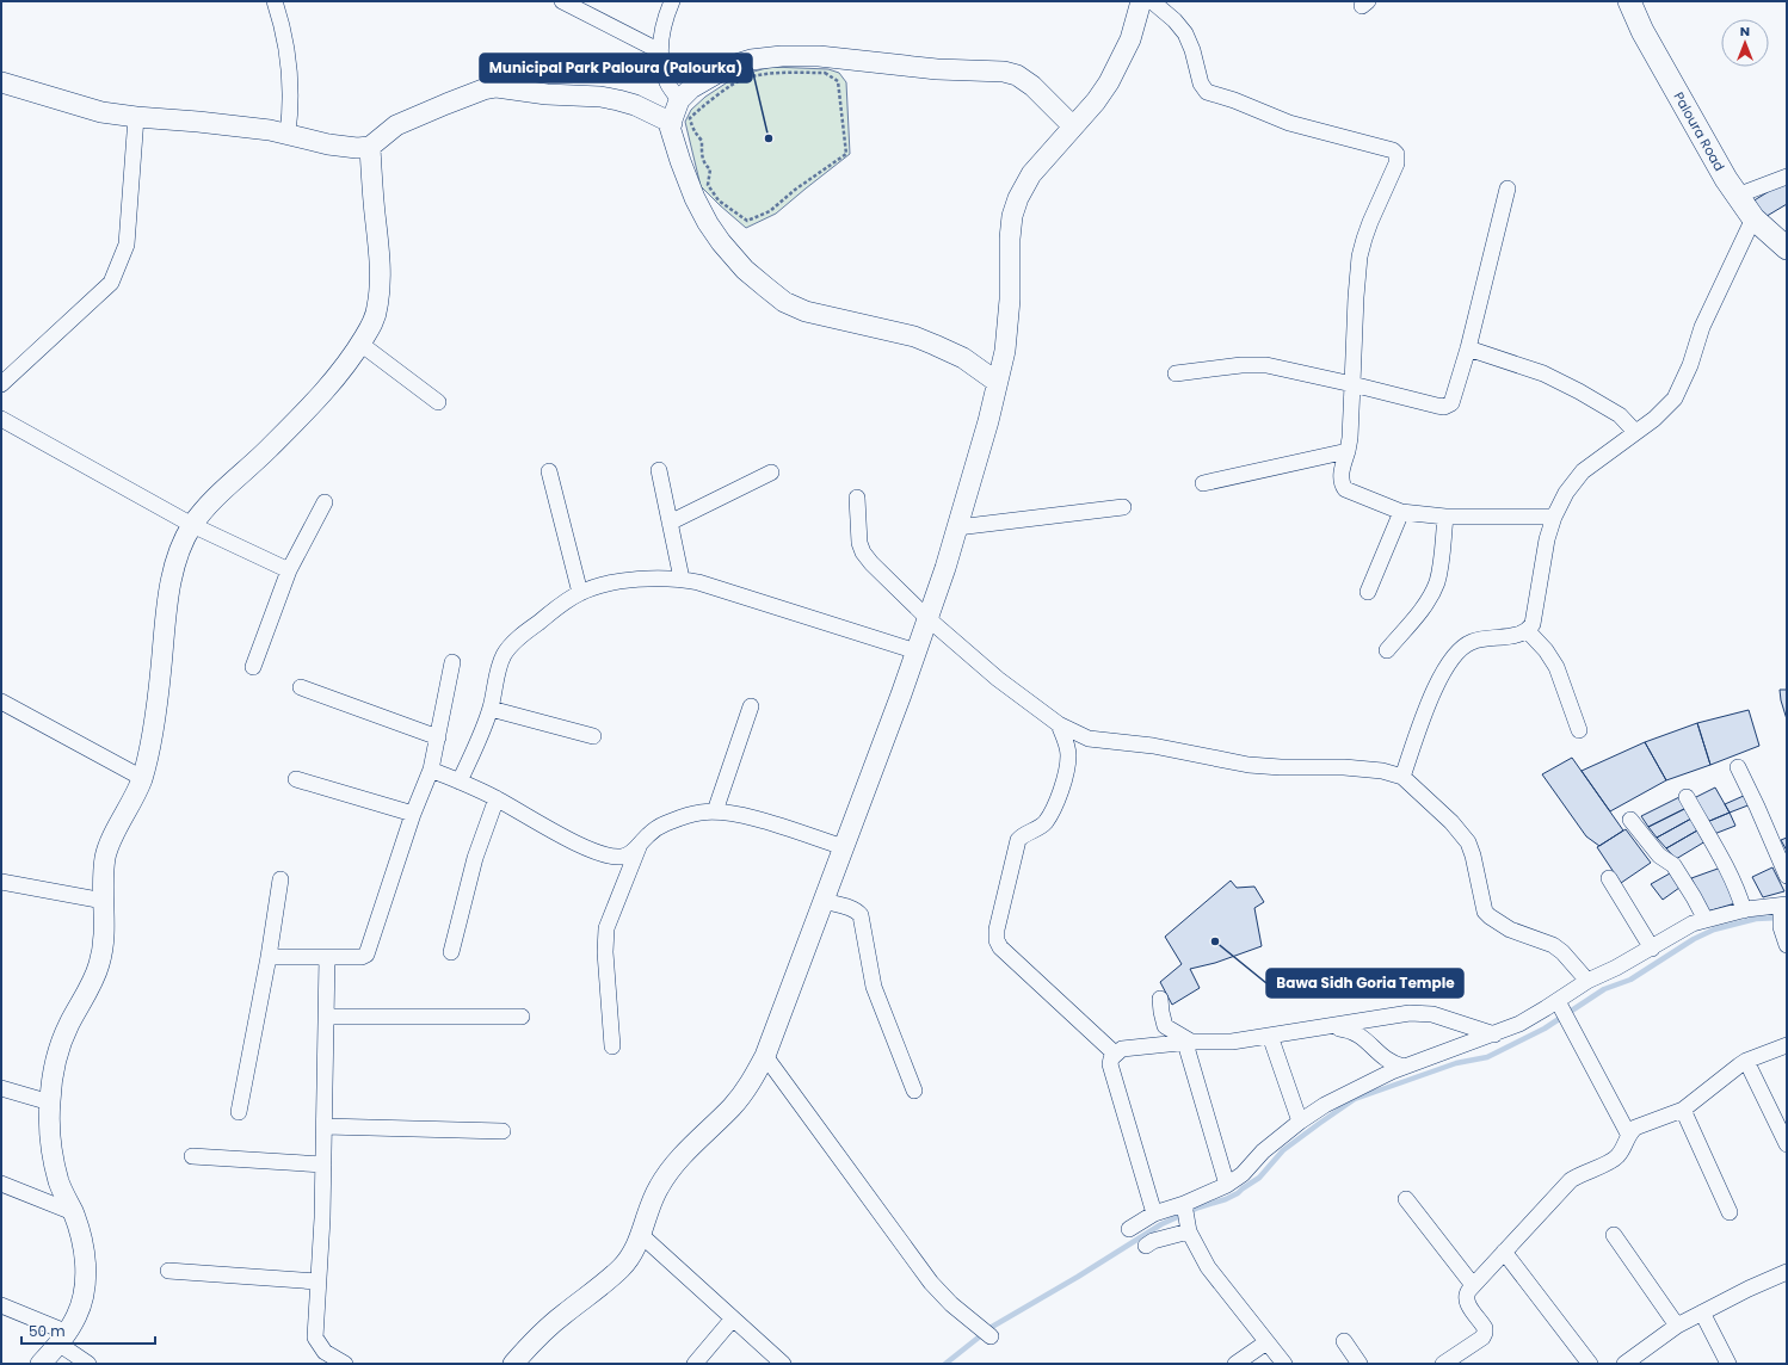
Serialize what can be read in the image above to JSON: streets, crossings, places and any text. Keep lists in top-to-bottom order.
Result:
{
  "streets": {
    "main road": ["Paloura Road"]
  },
  "places": ["Municipal Park Paloura (Palourka)", "Bawa Sidh Goria Temple"],
  "scale_bar": "50 m",
  "north": "top"
}
